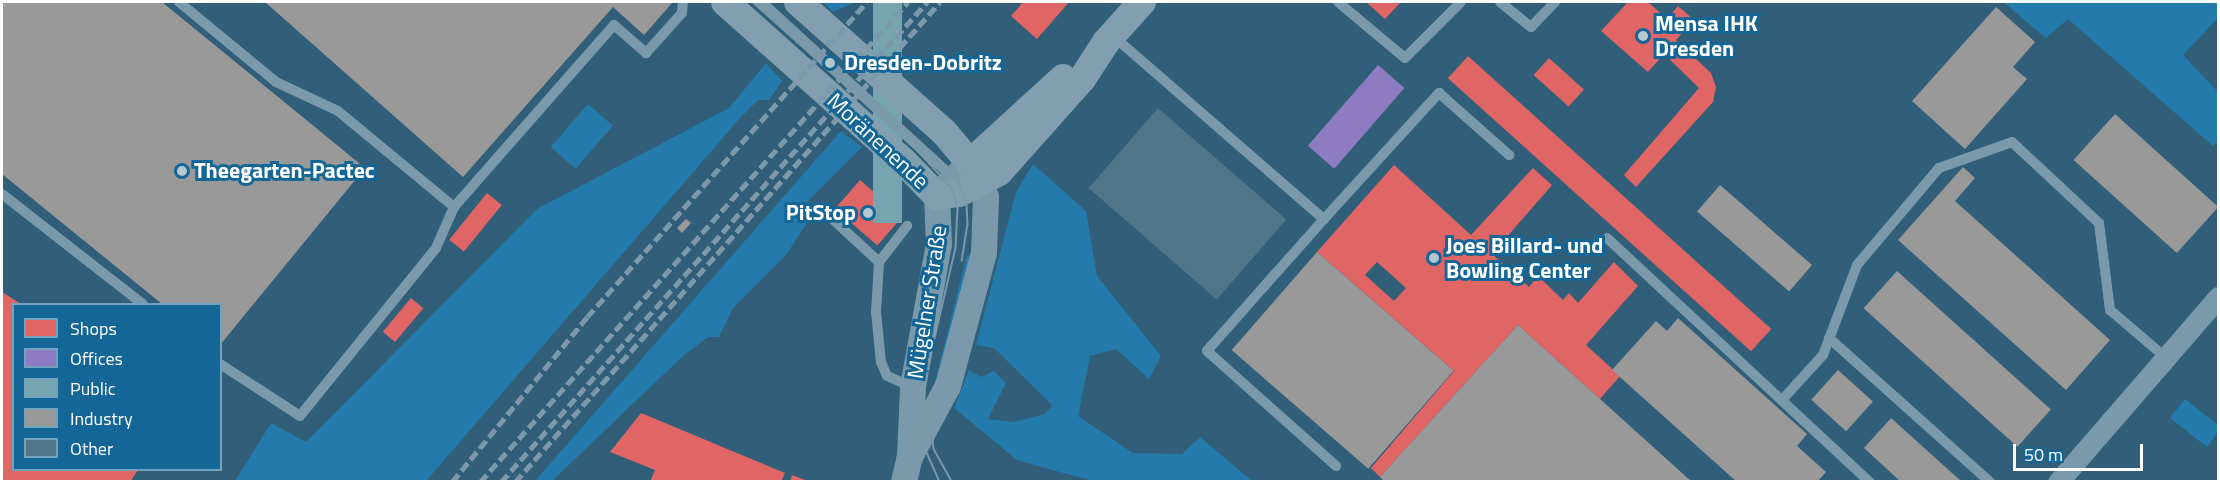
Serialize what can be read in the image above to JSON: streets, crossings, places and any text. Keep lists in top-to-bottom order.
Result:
{
  "streets": {
    "main road": ["Moränenende"],
    "street": ["Mügelner Straße"]
  },
  "crossings": [
    ["Moränenende", "Mügelner Straße"]
  ],
  "places": [
    "Mensa IHK Dresden",
    "Dresden-Dobritz",
    "Theegarten-Pactec",
    "PitStop",
    "Joes Billard- und Bowling Center"
  ],
  "legend": [
    "Shops",
    "Offices",
    "Public",
    "Industry",
    "Other"
  ],
  "scale_bar": "50 m"
}
